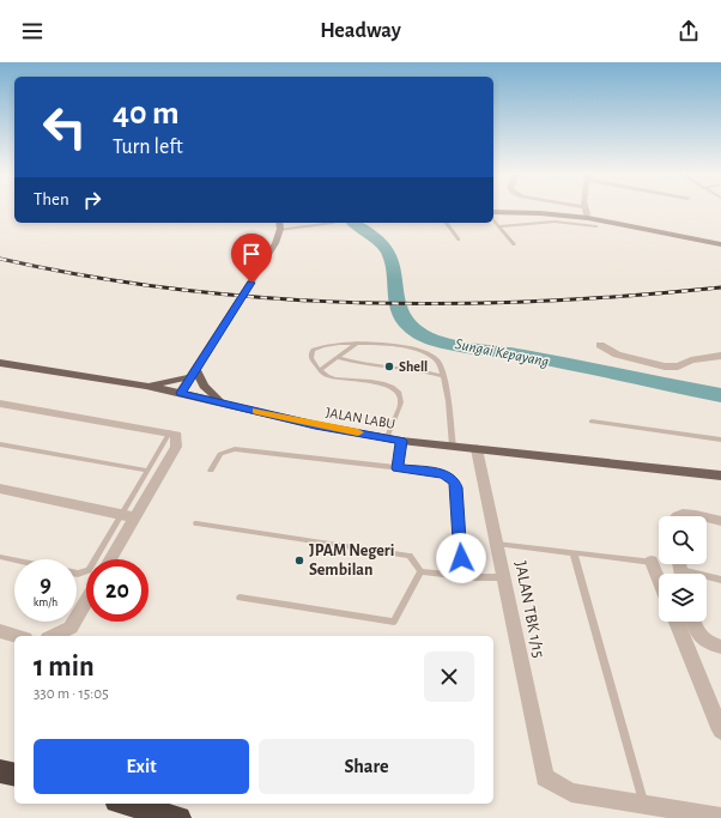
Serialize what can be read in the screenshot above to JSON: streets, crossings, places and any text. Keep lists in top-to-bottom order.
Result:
{
  "streets": {
    "main road": ["JALAN LABU"],
    "street": ["JALAN TBK 1/15"]
  },
  "crossings": [
    ["JALAN LABU", "JALAN TBK 1/15"]
  ],
  "water": ["Sungai Kepayang"],
  "places": ["Shell", "JPAM Negeri Sembilan"],
  "page": {
    "header": "Headway",
    "turn": ["40 m", "Turn left"],
    "then": "Then",
    "speed": "9 km/h",
    "limit": "20",
    "heading": ["1 min", "330 m · 15:05"],
    "buttons": ["Exit", "Share"]
  }
}
